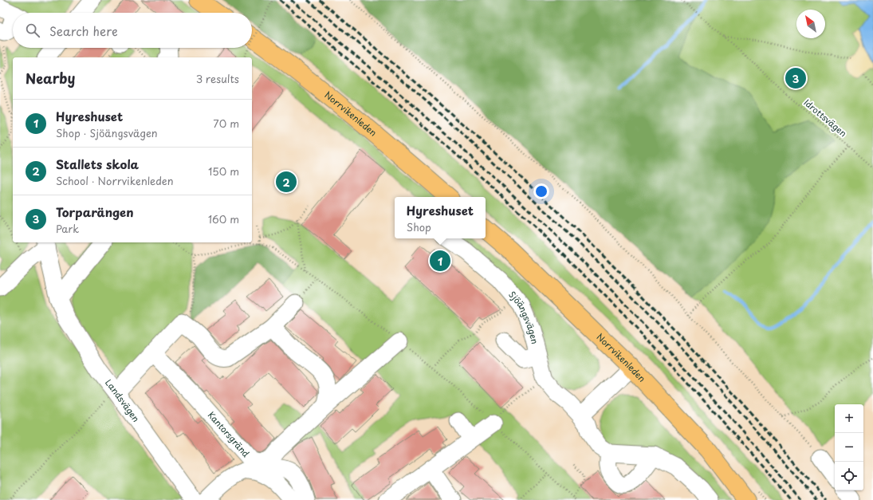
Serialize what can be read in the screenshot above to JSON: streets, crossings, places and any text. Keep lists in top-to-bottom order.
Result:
{
  "streets": {
    "main road": ["Norrvikenleden"],
    "street": ["Sjöängsvägen", "Landsvägen", "Kantorsgränd"],
    "path": ["Idrottsvägen"]
  },
  "north": "top left",
  "page": {
    "search": "Search here",
    "heading": ["Nearby", "3 results"],
    "pins": ["3", "2", "1"],
    "list": [
      {
        "mark": "1",
        "name": "Hyreshuset",
        "note": "Shop · Sjöängsvägen",
        "value": "70 m"
      },
      {
        "mark": "2",
        "name": "Stallets skola",
        "note": "School · Norrvikenleden",
        "value": "150 m"
      },
      {
        "mark": "3",
        "name": "Torparängen",
        "note": "Park",
        "value": "160 m"
      }
    ],
    "popup": ["Hyreshuset", "Shop"],
    "map_buttons": ["+", "−"]
  }
}
